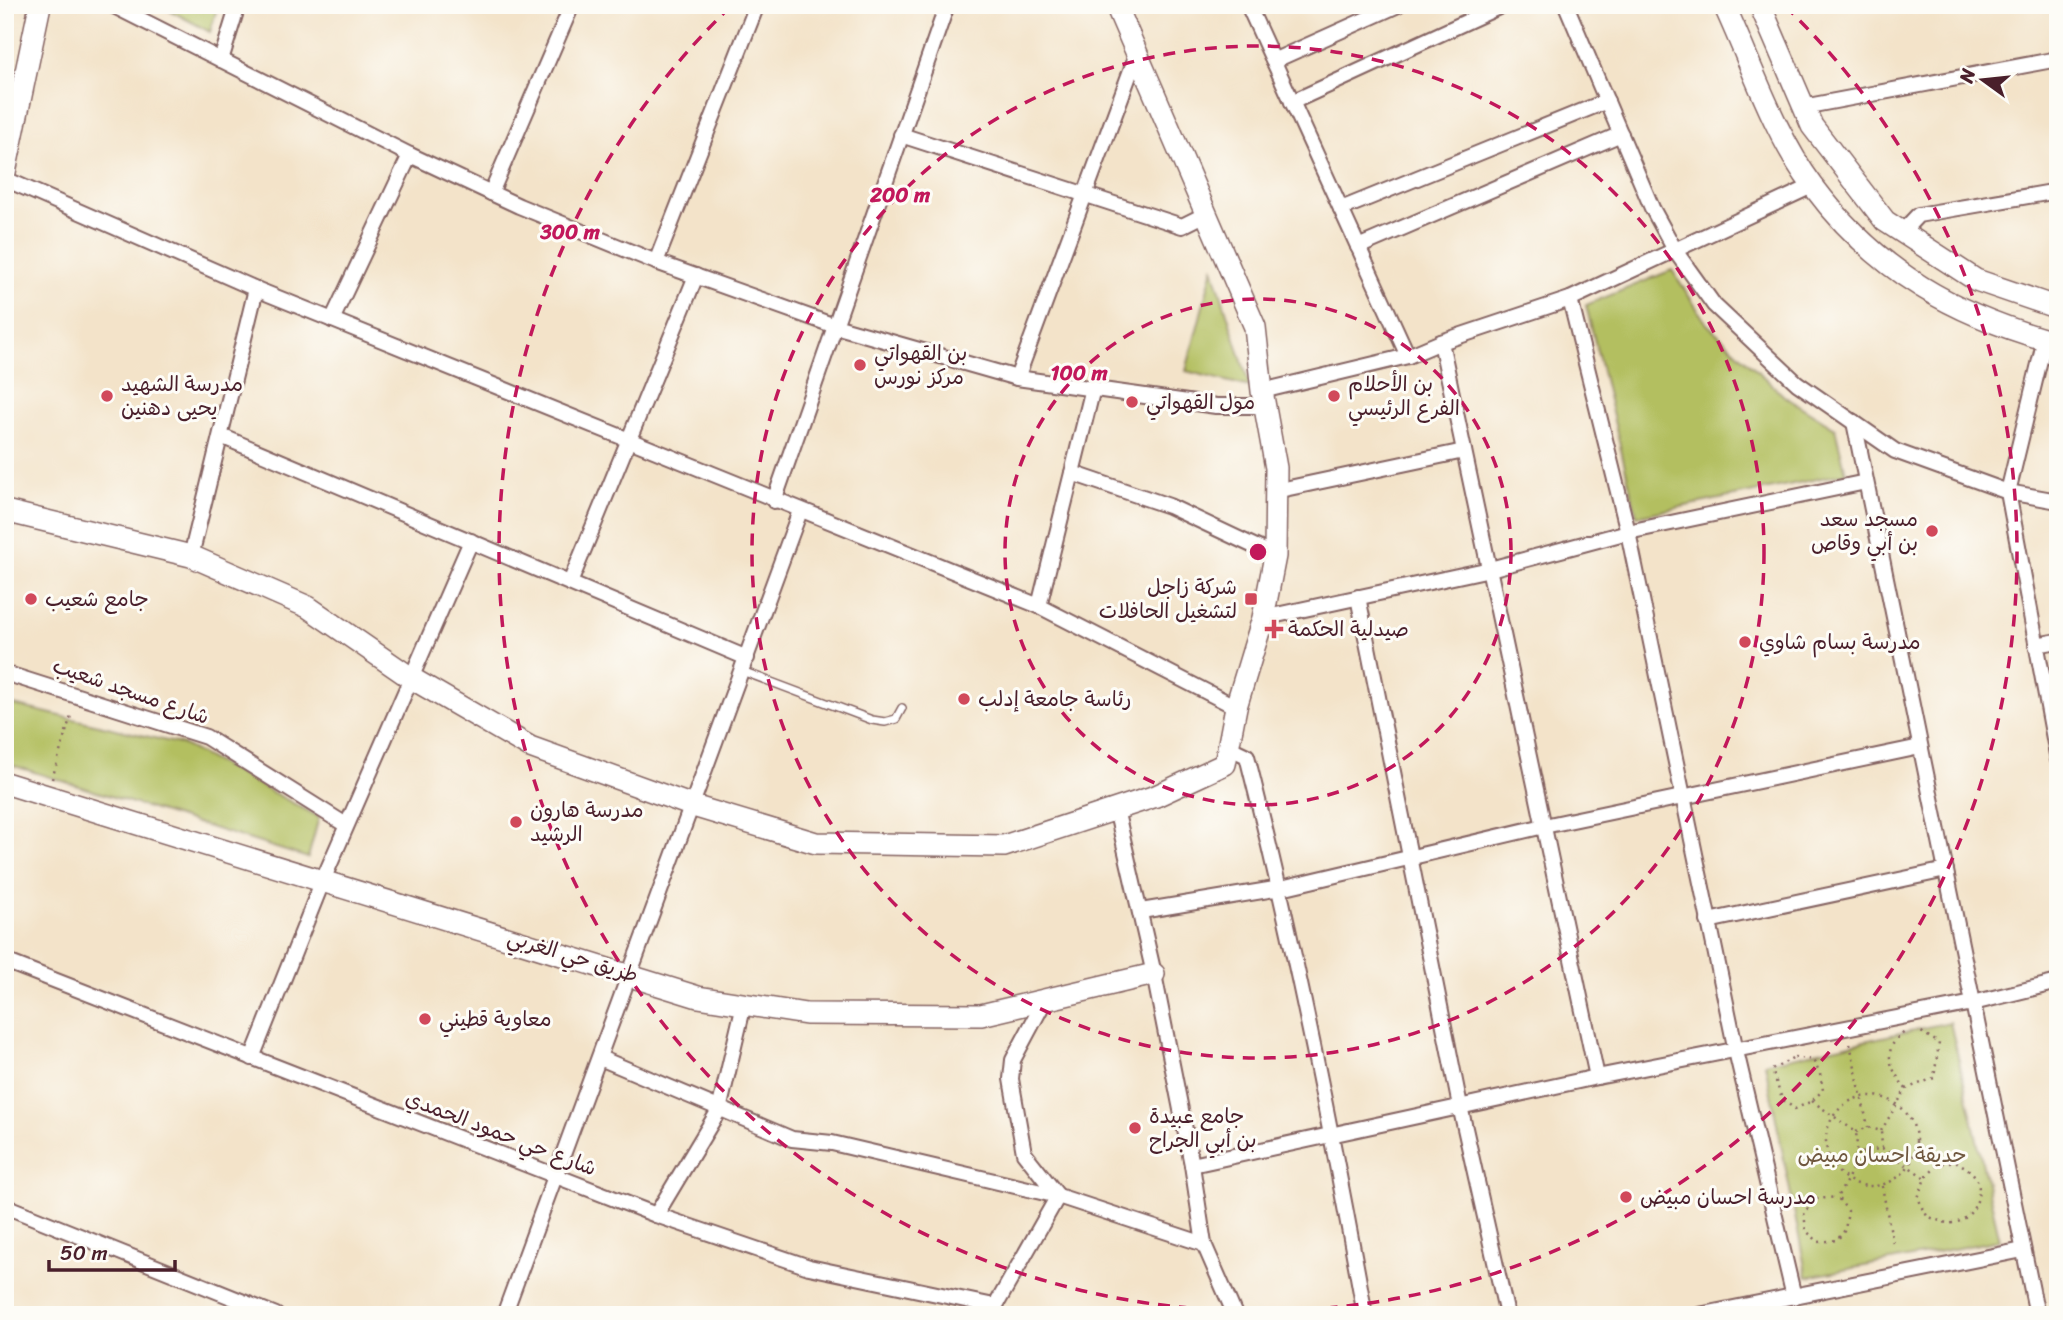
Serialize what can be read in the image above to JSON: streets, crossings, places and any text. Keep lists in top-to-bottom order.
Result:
{
  "streets": {
    "street": ["شارع مسجد شعيب", "طريق حي الغربي", "شارع حي حمود الحمدي"]
  },
  "parks": ["حديقة احسان مبيض"],
  "places": {
    "other": [
      "بن القهواتي مركز نورس",
      "مدرسة الشهيد يحيى دهنين",
      "بن الأحلام الفرع الرئيسي",
      "مول القهواتي",
      "مسجد سعد بن أبي وقاص",
      "جامع شعيب",
      "مدرسة بسام شاوي",
      "رئاسة جامعة إدلب",
      "مدرسة هارون الرشيد",
      "معاوية قطيني",
      "جامع عبيدة بن أبي الجراح",
      "مدرسة احسان مبيض"
    ],
    "transit": ["شركة زاجل لتشغيل الحافلات"],
    "health": ["صيدلية الحكمة"]
  },
  "scale_bar": "50 m",
  "north": "left",
  "rings": ["200 m", "300 m", "100 m"]
}
